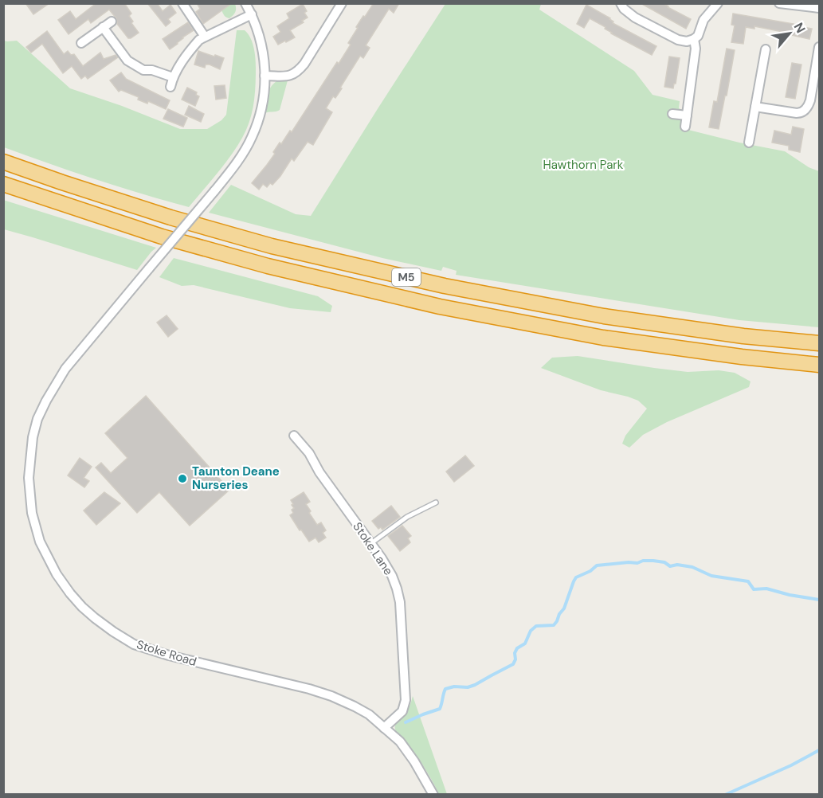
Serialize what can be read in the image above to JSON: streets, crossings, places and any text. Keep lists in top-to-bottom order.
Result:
{
  "streets": {
    "highway": ["M5"],
    "street": ["Stoke Lane", "Stoke Road"]
  },
  "crossings": [
    ["Stoke Lane", "Stoke Road"]
  ],
  "parks": ["Hawthorn Park"],
  "places": ["Taunton Deane Nurseries"],
  "north": "top right"
}
